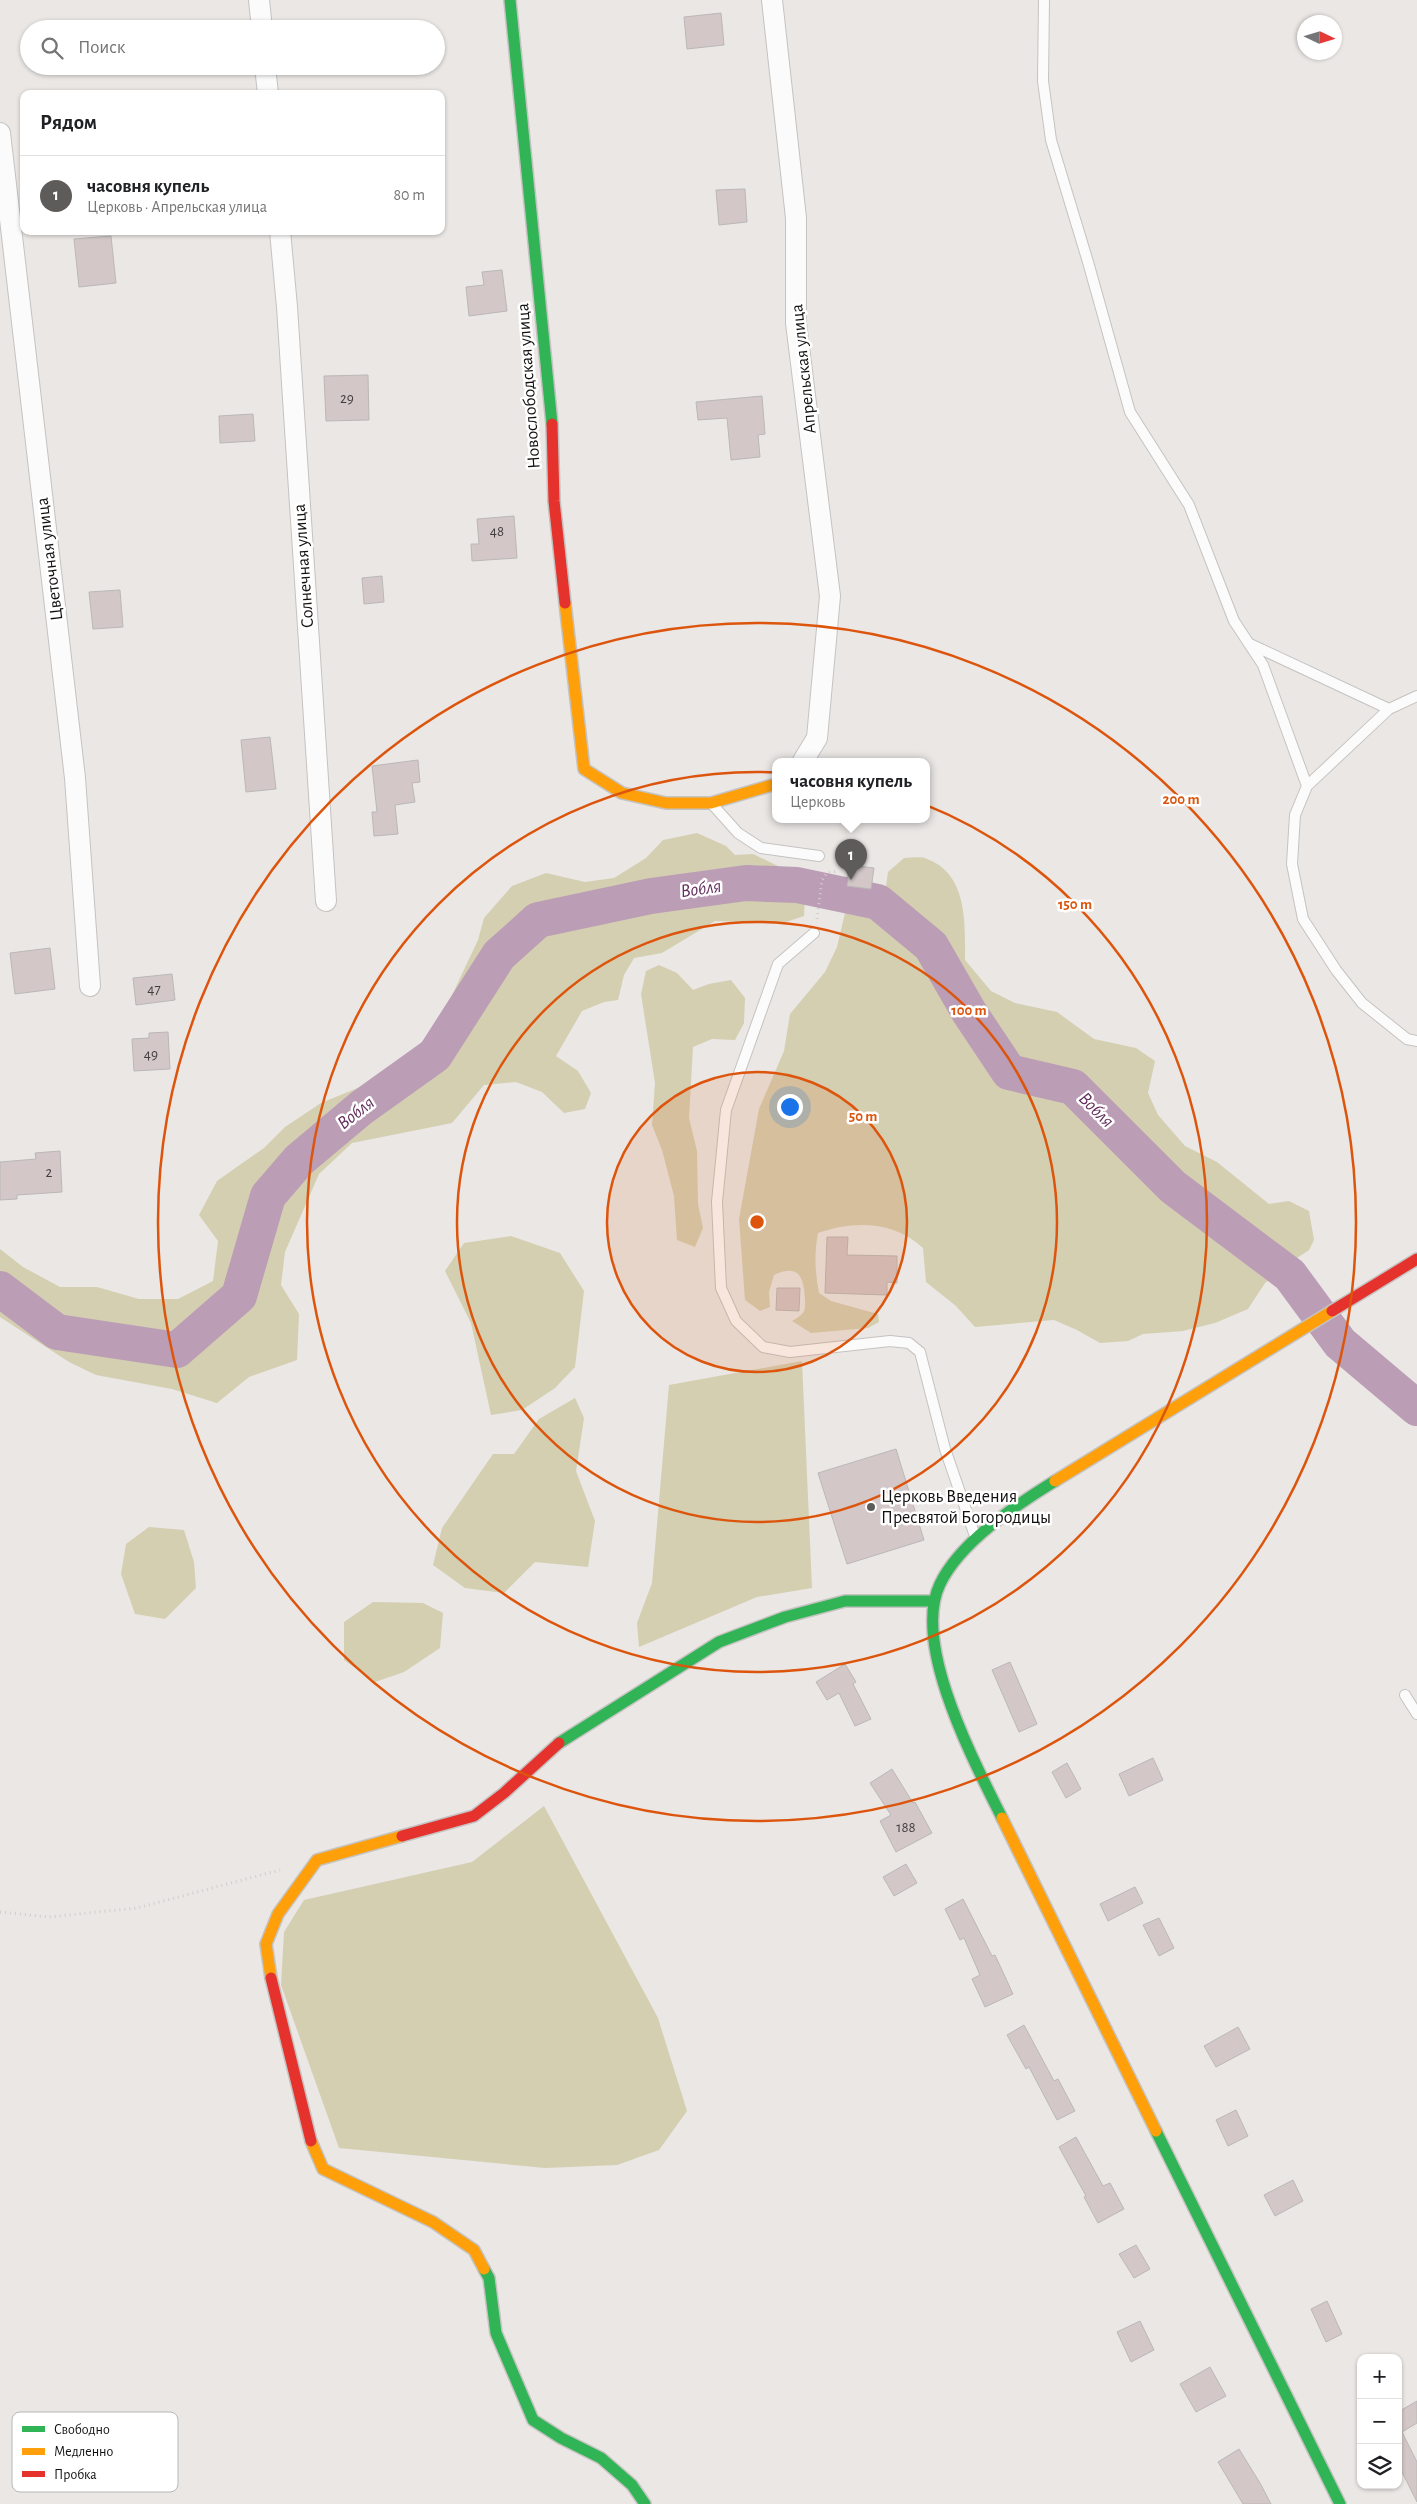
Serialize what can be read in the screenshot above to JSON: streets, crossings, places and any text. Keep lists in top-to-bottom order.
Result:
{
  "streets": {
    "street": [
      "Апрельская улица",
      "Новослободская улица",
      "Цветочная улица",
      "Солнечная улица"
    ]
  },
  "water": ["Вобля"],
  "places": ["Церковь Введения Пресвятой Богородицы"],
  "house_numbers": [
    "29",
    "48",
    "47",
    "49",
    "2",
    "188"
  ],
  "legend": ["Свободно", "Медленно", "Пробка"],
  "north": "right",
  "page": {
    "search": "Поиск",
    "heading": "Рядом",
    "list": [
      {
        "mark": "1",
        "name": "часовня купель",
        "note": "Церковь · Апрельская улица",
        "value": "80 m"
      }
    ],
    "popup": ["часовня купель", "Церковь"],
    "pins": "1",
    "map_buttons": ["+", "−"]
  },
  "rings": [
    "200 m",
    "150 m",
    "100 m",
    "50 m"
  ]
}
